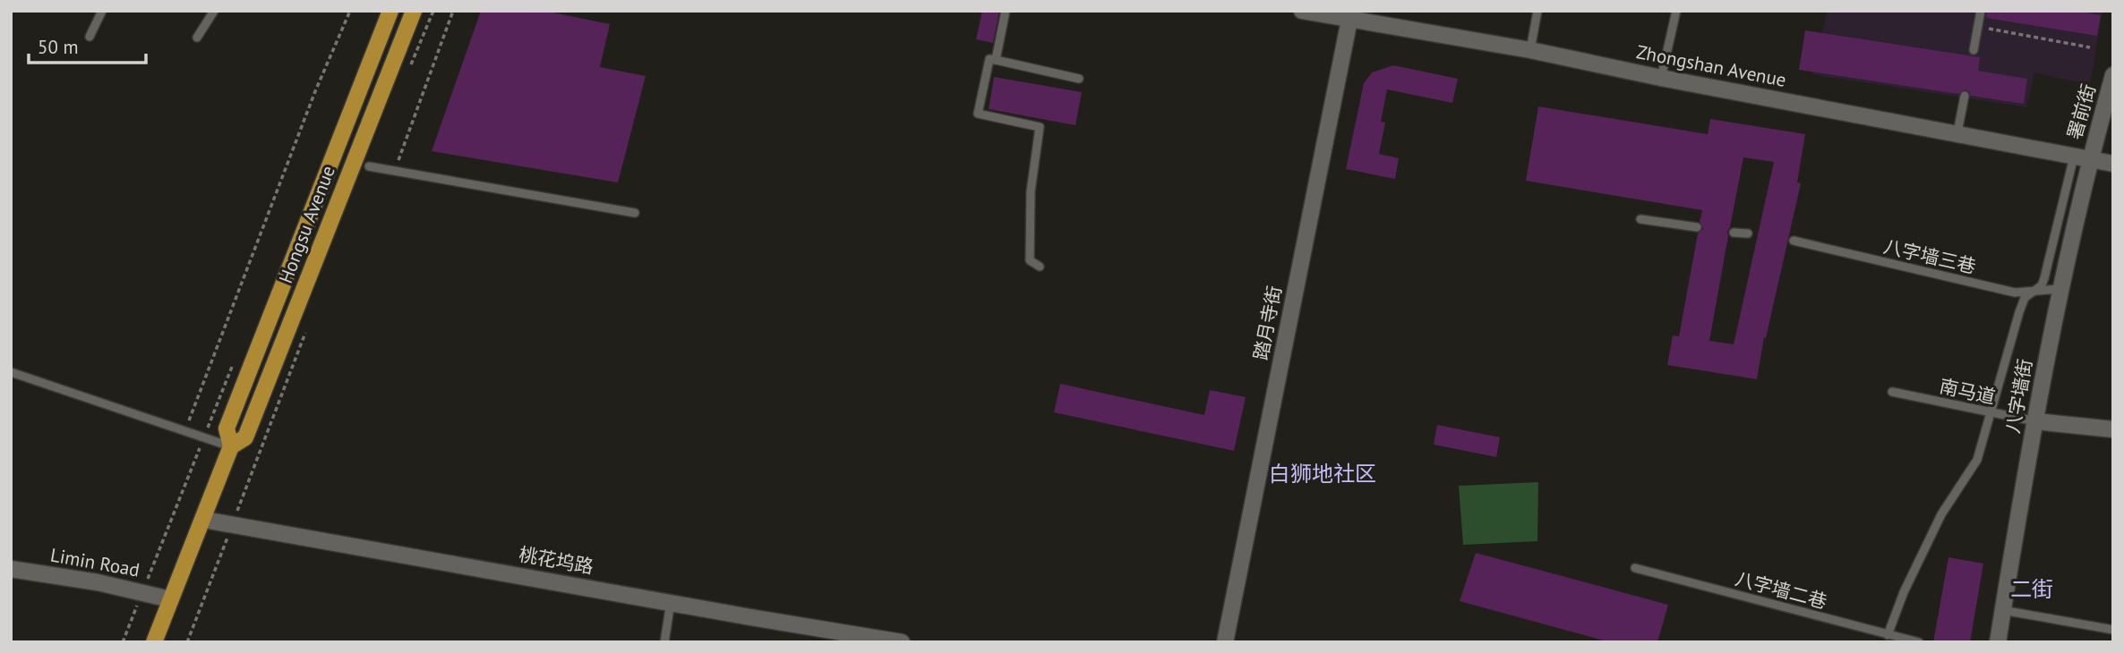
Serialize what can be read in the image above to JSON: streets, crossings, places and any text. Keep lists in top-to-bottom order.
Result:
{
  "streets": {
    "main road": ["Hongsu Avenue"],
    "street": [
      "Zhongshan Avenue",
      "署前街",
      "踏月寺街",
      "八字墙街",
      "桃花坞路",
      "Limin Road"
    ],
    "lane": ["八字墙三巷", "南马道", "八字墙二巷"]
  },
  "crossings": [
    ["Zhongshan Avenue", "署前街"],
    ["Zhongshan Avenue", "踏月寺街"],
    ["Zhongshan Avenue", "八字墙街"],
    ["署前街", "八字墙街"],
    ["Hongsu Avenue", "桃花坞路"],
    ["Hongsu Avenue", "Limin Road"],
    ["八字墙三巷", "八字墙街"],
    ["南马道", "八字墙街"]
  ],
  "districts": ["白狮地社区", "二街"],
  "scale_bar": "50 m"
}
